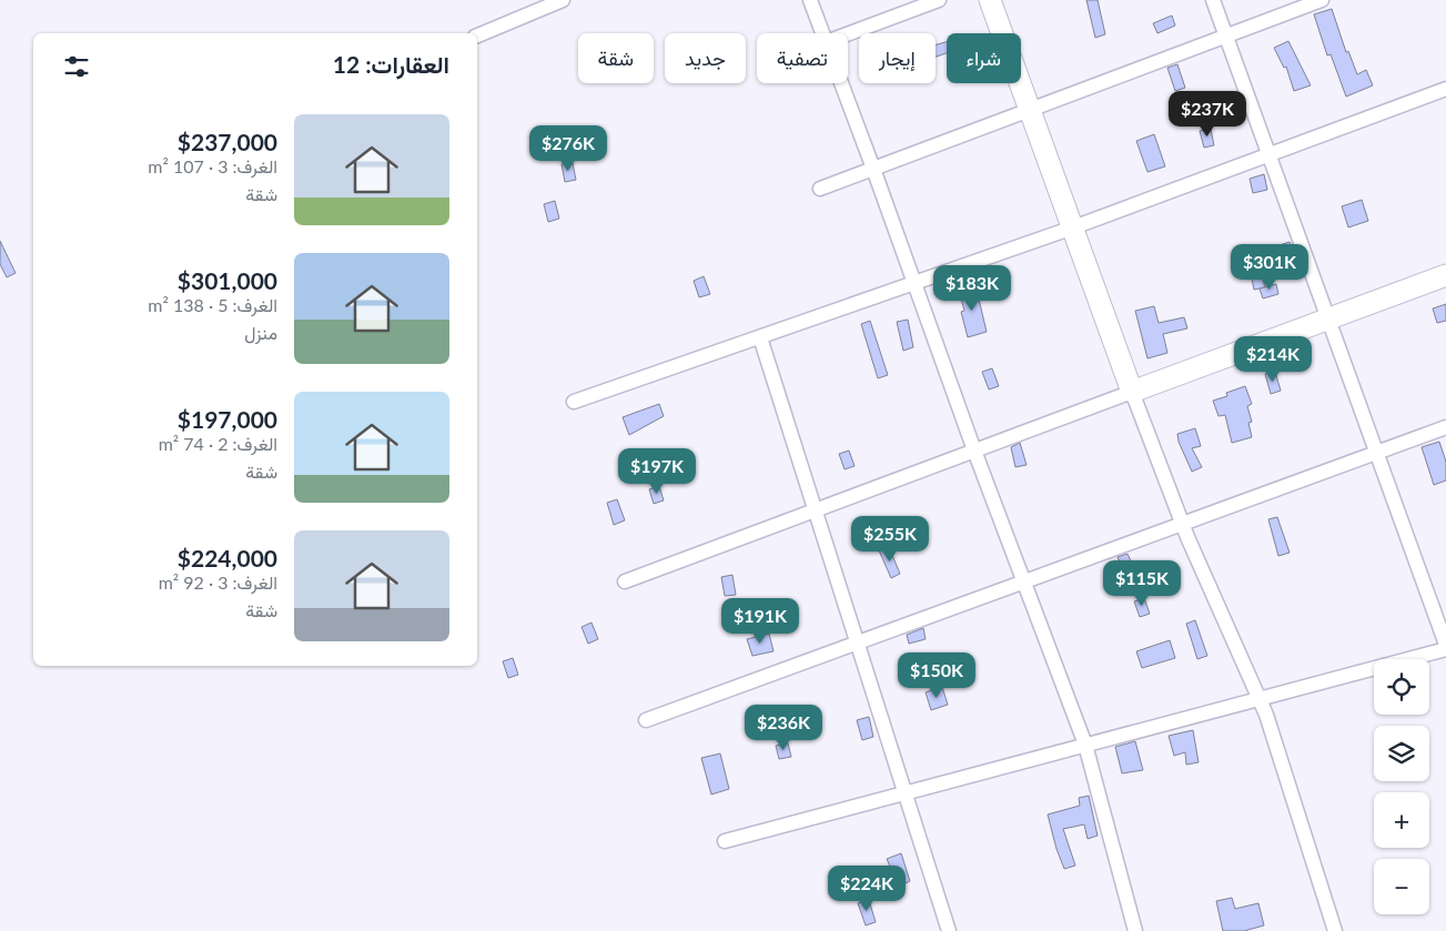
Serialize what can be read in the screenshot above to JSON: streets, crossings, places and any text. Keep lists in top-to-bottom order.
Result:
{
  "page": {
    "chip": [
      "شراء",
      "إيجار",
      "تصفية",
      "جديد",
      "شقة"
    ],
    "heading": "العقارات: 12",
    "price": [
      "$237K",
      "$276K",
      "$301K",
      "$183K",
      "$214K",
      "$197K",
      "$255K",
      "$115K",
      "$191K",
      "$150K",
      "$236K",
      "$224K"
    ],
    "list": [
      {
        "name": "$237,000",
        "note": "الغرف: 3 · 107 m² · شقة"
      },
      {
        "name": "$301,000",
        "note": "الغرف: 5 · 138 m² · منزل"
      },
      {
        "name": "$197,000",
        "note": "الغرف: 2 · 74 m² · شقة"
      },
      {
        "name": "$224,000",
        "note": "الغرف: 3 · 92 m² · شقة"
      }
    ],
    "map_buttons": ["+", "−"]
  }
}
